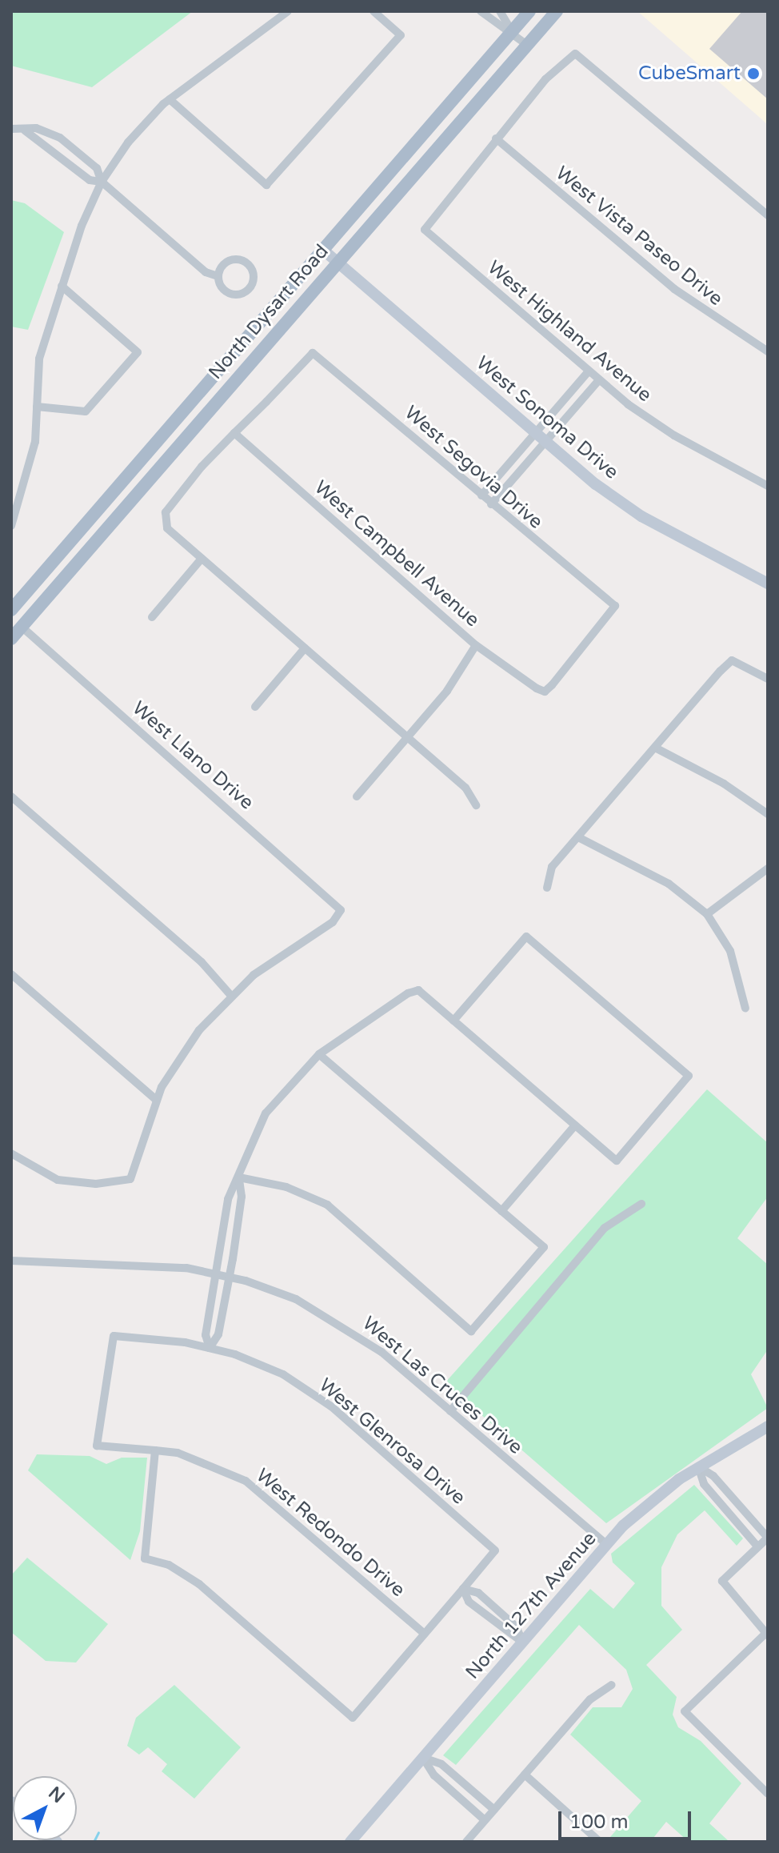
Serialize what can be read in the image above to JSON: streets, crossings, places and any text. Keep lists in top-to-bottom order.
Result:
{
  "streets": {
    "main road": ["North Dysart Road"],
    "street": [
      "West Vista Paseo Drive",
      "West Highland Avenue",
      "West Sonoma Drive",
      "West Segovia Drive",
      "West Campbell Avenue",
      "West Llano Drive",
      "West Las Cruces Drive",
      "West Glenrosa Drive",
      "West Redondo Drive",
      "North 127th Avenue"
    ]
  },
  "crossings": [
    ["West Vista Paseo Drive", "West Highland Avenue"],
    ["North Dysart Road", "West Sonoma Drive"],
    ["North Dysart Road", "West Llano Drive"],
    ["West Segovia Drive", "West Campbell Avenue"],
    ["West Las Cruces Drive", "North 127th Avenue"],
    ["West Glenrosa Drive", "West Redondo Drive"]
  ],
  "places": ["CubeSmart"],
  "scale_bar": "100 m",
  "north": "top right"
}
